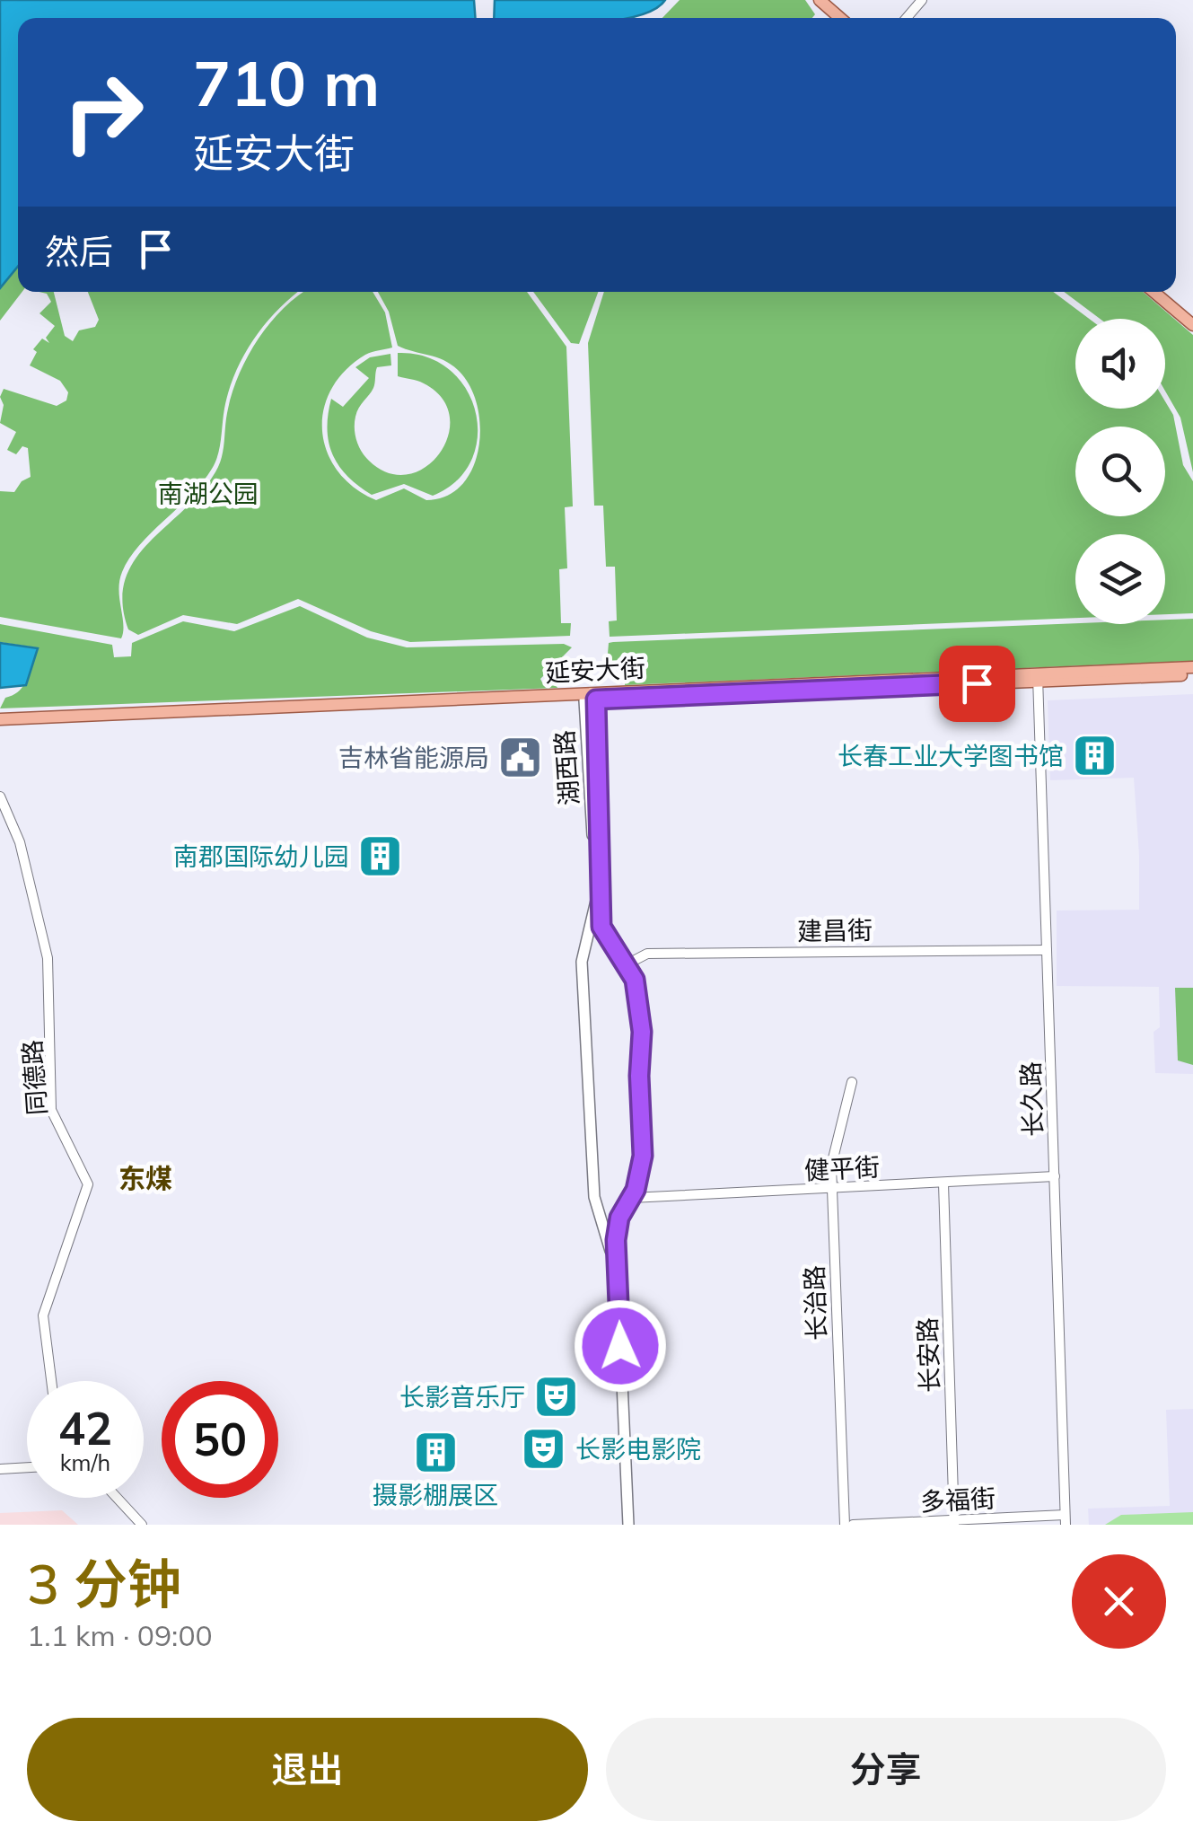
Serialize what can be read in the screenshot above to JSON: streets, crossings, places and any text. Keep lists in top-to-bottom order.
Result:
{
  "streets": {
    "main road": ["延安大街", "湖西路"],
    "street": [
      "建昌街",
      "同德路",
      "长久路",
      "健平街",
      "长治路",
      "长安路",
      "多福街"
    ]
  },
  "crossings": [
    ["延安大街", "湖西路"],
    ["延安大街", "长久路"],
    ["湖西路", "建昌街"],
    ["湖西路", "健平街"],
    ["建昌街", "长久路"],
    ["长久路", "健平街"],
    ["长久路", "多福街"],
    ["健平街", "长治路"],
    ["健平街", "长安路"],
    ["长安路", "多福街"]
  ],
  "districts": ["东煤"],
  "parks": ["南湖公园"],
  "places": {
    "building": ["长春工业大学图书馆", "南郡国际幼儿园", "摄影棚展区"],
    "public building": ["吉林省能源局"],
    "theatre": ["长影音乐厅", "长影电影院"]
  },
  "page": {
    "turn": ["710 m", "延安大街"],
    "then": "然后",
    "speed": "42 km/h",
    "limit": "50",
    "heading": ["3 分钟", "1.1 km · 09:00"],
    "buttons": ["退出", "分享"]
  }
}
